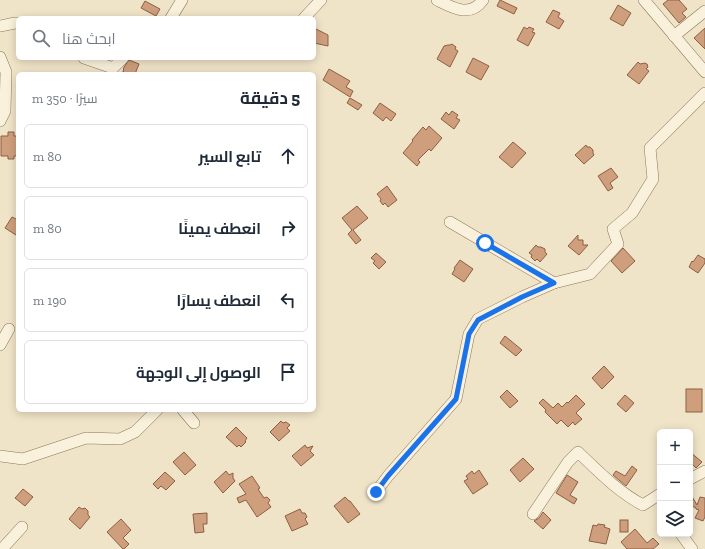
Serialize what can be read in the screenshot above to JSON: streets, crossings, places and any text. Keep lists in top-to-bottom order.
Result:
{
  "page": {
    "search": "ابحث هنا",
    "heading": ["5 دقيقة", "سيرًا · 350 m"],
    "list": [
      ["تابع السير", "80 m"],
      ["انعطف يمينًا", "80 m"],
      ["انعطف يسارًا", "190 m"],
      "الوصول إلى الوجهة"
    ],
    "map_buttons": ["+", "−"]
  }
}
